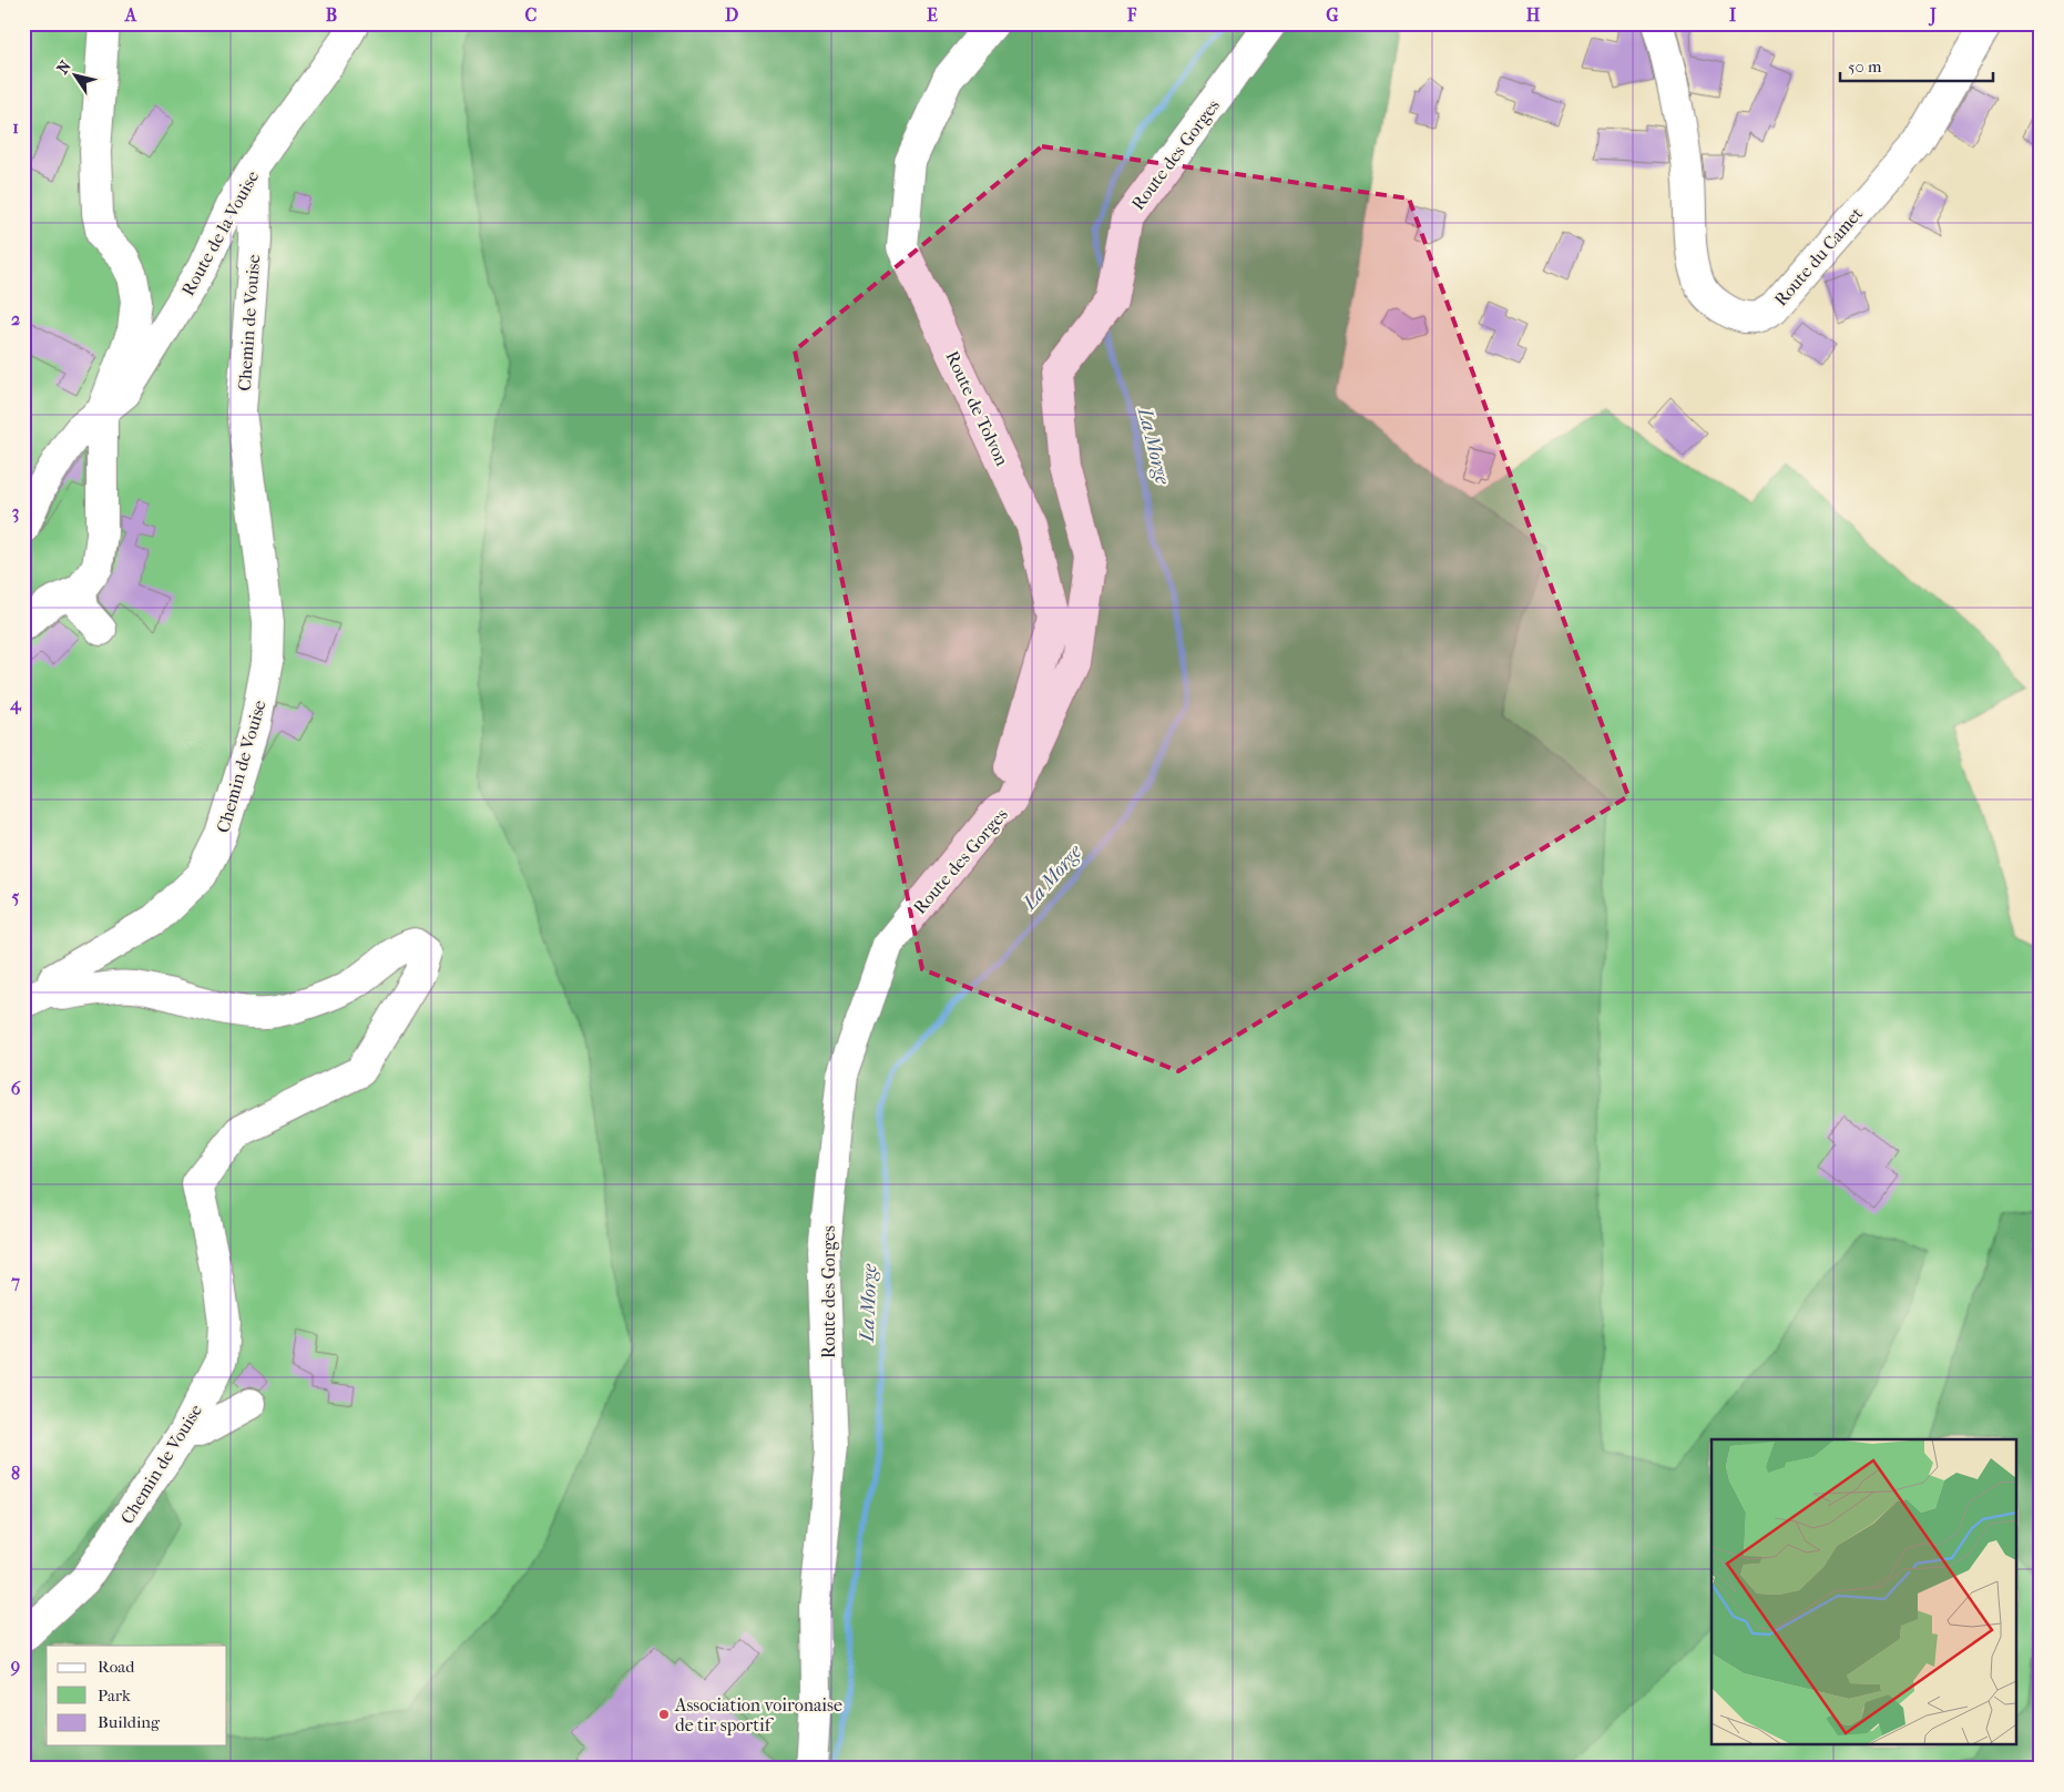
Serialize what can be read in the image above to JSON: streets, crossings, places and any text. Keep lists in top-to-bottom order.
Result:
{
  "streets": {
    "street": [
      "Route des Gorges",
      "Route de la Vouise",
      "Route du Camet",
      "Chemin de Vouise",
      "Route de Tolvon"
    ]
  },
  "crossings": [
    ["Route des Gorges", "Route de Tolvon"],
    ["Route de la Vouise", "Chemin de Vouise"]
  ],
  "water": ["La Morge"],
  "places": ["Association voironaise de tir sportif"],
  "legend": ["Road", "Park", "Building"],
  "scale_bar": "50 m",
  "north": "top left",
  "grid": {
    "columns": [
      "A",
      "B",
      "C",
      "D",
      "E",
      "F",
      "G",
      "H",
      "I",
      "J"
    ],
    "rows": [
      "1",
      "2",
      "3",
      "4",
      "5",
      "6",
      "7",
      "8",
      "9"
    ]
  }
}
